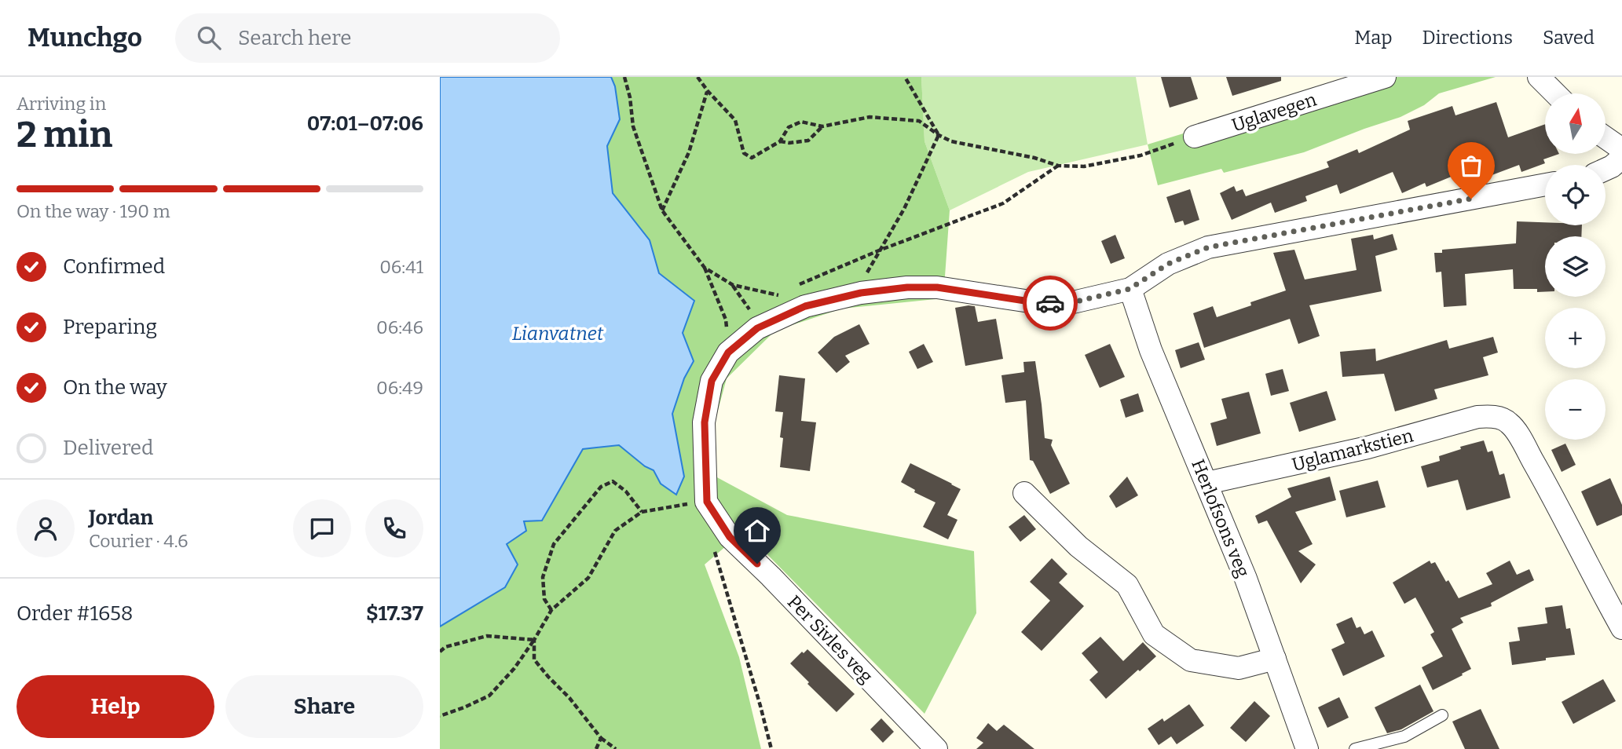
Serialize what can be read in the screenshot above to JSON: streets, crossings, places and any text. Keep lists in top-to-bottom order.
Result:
{
  "streets": {
    "street": [
      "Uglavegen",
      "Uglamarkstien",
      "Herlofsons veg",
      "Per Sivles veg"
    ]
  },
  "crossings": [
    ["Uglamarkstien", "Herlofsons veg"]
  ],
  "water": ["Lianvatnet"],
  "north": "top",
  "page": {
    "header": "Munchgo",
    "search": "Search here",
    "nav": ["Map", "Directions", "Saved"],
    "heading": ["2 min", "Arriving in", "07:01–07:06"],
    "panel": [
      "Jordan",
      "Courier · 4.6",
      "Order #1658",
      "$17.37"
    ],
    "map_buttons": ["+", "−"],
    "bar": "On the way · 190 m",
    "list": [
      ["Confirmed", "06:41"],
      ["Preparing", "06:46"],
      ["On the way", "06:49"],
      "Delivered"
    ],
    "buttons": ["Help", "Share"]
  }
}
